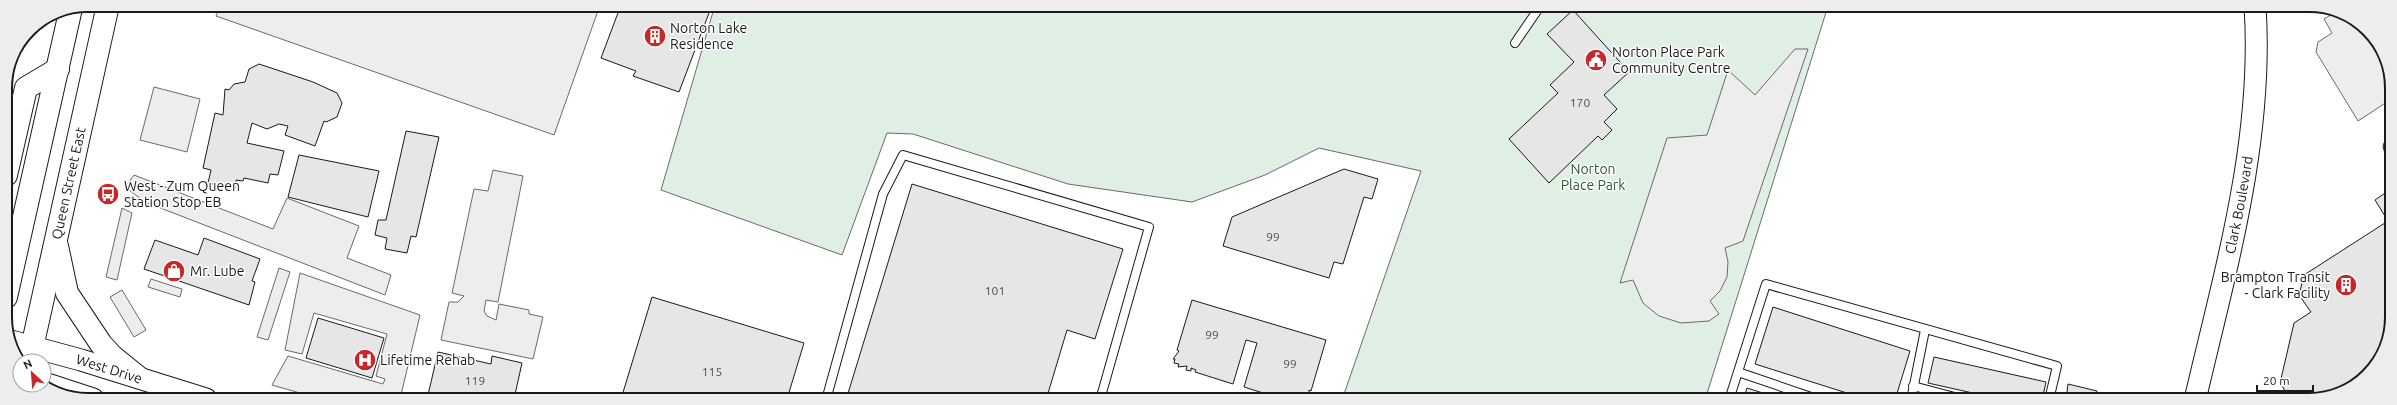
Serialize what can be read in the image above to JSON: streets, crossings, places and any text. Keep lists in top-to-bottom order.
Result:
{
  "streets": {
    "main road": ["Queen Street East"],
    "street": ["Clark Boulevard", "West Drive"]
  },
  "crossings": [
    ["Queen Street East", "West Drive"]
  ],
  "parks": ["Norton Place Park"],
  "places": {
    "building": ["Norton Lake Residence", "Brampton Transit - Clark Facility"],
    "public building": ["Norton Place Park Community Centre"],
    "bus stop": ["West - Zum Queen Station Stop EB"],
    "shop": ["Mr. Lube"],
    "hospital": ["Lifetime Rehab"]
  },
  "house_numbers": [
    "170",
    "99",
    "101",
    "99",
    "99",
    "115",
    "119"
  ],
  "scale_bar": "20 m",
  "north": "top left"
}
